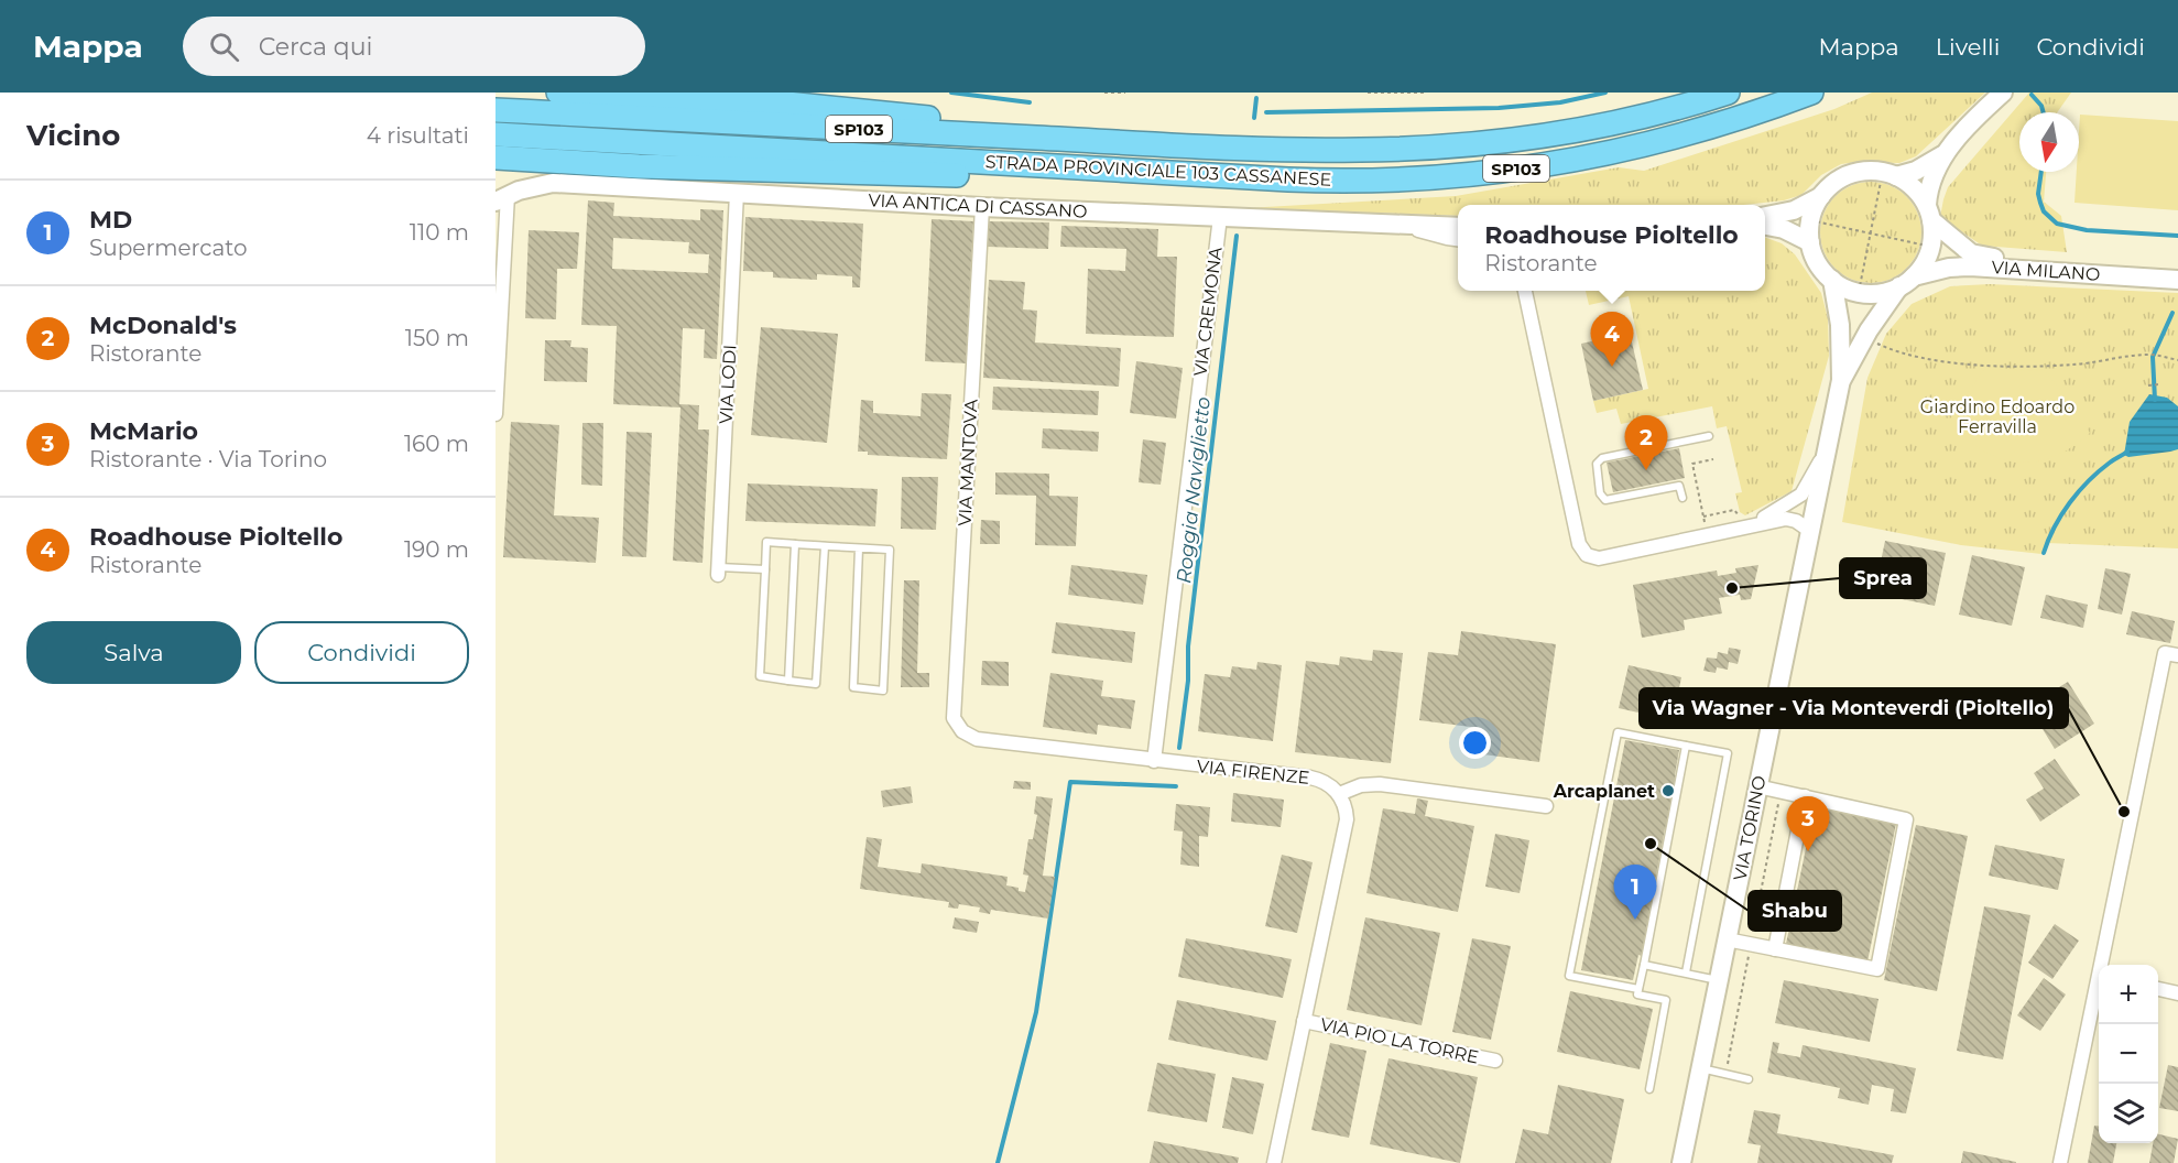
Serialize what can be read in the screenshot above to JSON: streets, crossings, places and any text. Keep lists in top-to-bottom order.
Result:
{
  "streets": {
    "highway": ["SP103", "STRADA PROVINCIALE 103 CASSANESE"],
    "main road": ["VIA ANTICA DI CASSANO", "VIA MILANO", "VIA TORINO"],
    "street": [
      "VIA CREMONA",
      "VIA LODI",
      "VIA MANTOVA",
      "VIA FIRENZE",
      "VIA PIO LA TORRE"
    ]
  },
  "crossings": [
    ["SP103", "STRADA PROVINCIALE 103 CASSANESE"],
    ["VIA ANTICA DI CASSANO", "VIA CREMONA"],
    ["VIA ANTICA DI CASSANO", "VIA LODI"],
    ["VIA ANTICA DI CASSANO", "VIA MANTOVA"],
    ["VIA CREMONA", "VIA FIRENZE"],
    ["VIA MANTOVA", "VIA FIRENZE"]
  ],
  "water": ["Roggia Naviglietto"],
  "parks": ["Giardino Edoardo Ferravilla"],
  "places": [
    "Sprea",
    "Arcaplanet",
    "Via Wagner - Via Monteverdi (Pioltello)",
    "Shabu"
  ],
  "north": "bottom",
  "page": {
    "header": "Mappa",
    "search": "Cerca qui",
    "nav": ["Mappa", "Livelli", "Condividi"],
    "heading": ["Vicino", "4 risultati"],
    "list": [
      {
        "mark": "1",
        "name": "MD",
        "note": "Supermercato",
        "value": "110 m"
      },
      {
        "mark": "2",
        "name": "McDonald's",
        "note": "Ristorante",
        "value": "150 m"
      },
      {
        "mark": "3",
        "name": "McMario",
        "note": "Ristorante · Via Torino",
        "value": "160 m"
      },
      {
        "mark": "4",
        "name": "Roadhouse Pioltello",
        "note": "Ristorante",
        "value": "190 m"
      }
    ],
    "popup": ["Roadhouse Pioltello", "Ristorante"],
    "pins": [
      "4",
      "2",
      "3",
      "1"
    ],
    "buttons": ["Salva", "Condividi"],
    "map_buttons": ["+", "−"]
  }
}
